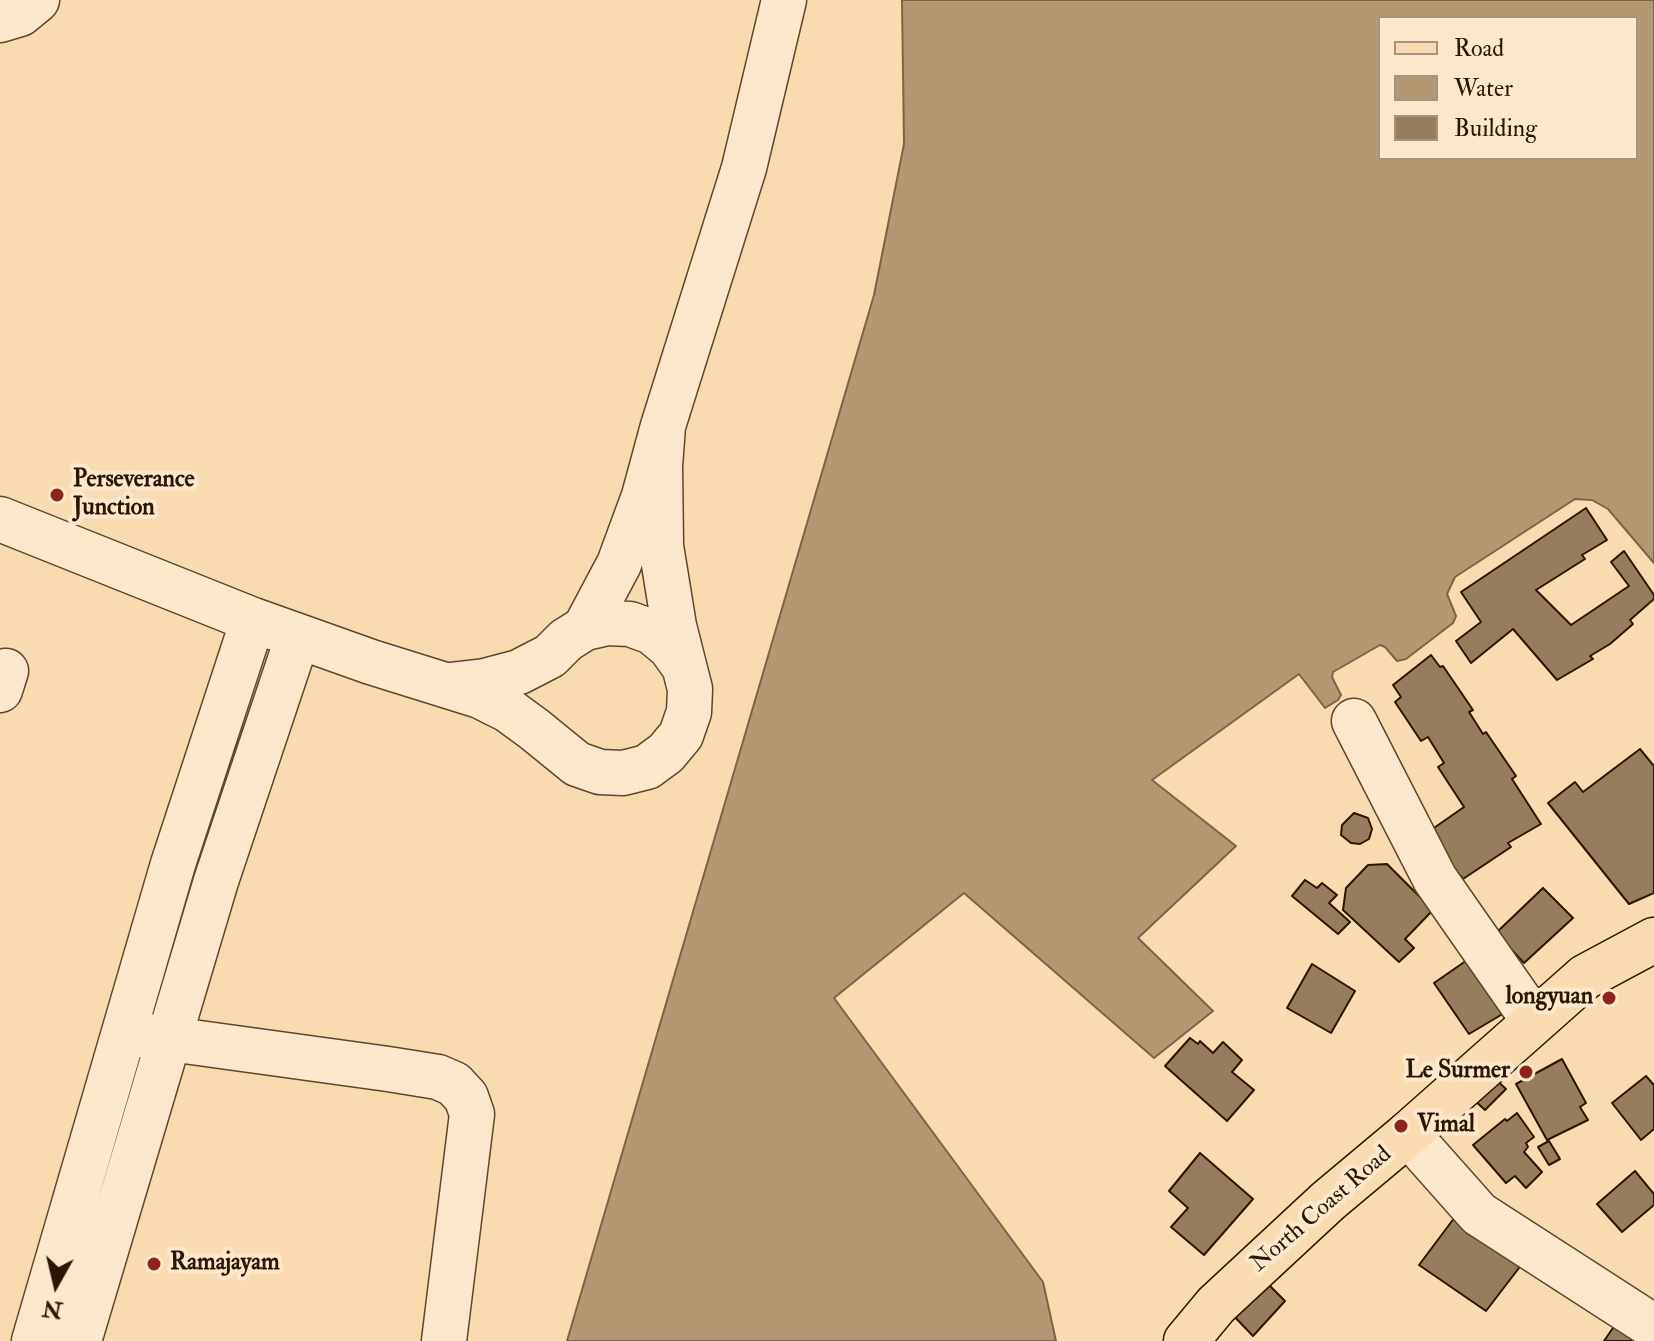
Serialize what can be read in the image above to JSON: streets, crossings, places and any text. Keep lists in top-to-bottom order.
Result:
{
  "streets": {
    "main road": ["North Coast Road"]
  },
  "places": [
    "Perseverance Junction",
    "longyuan",
    "Le Surmer",
    "Vimal",
    "Ramajayam"
  ],
  "legend": ["Road", "Water", "Building"],
  "north": "bottom"
}
